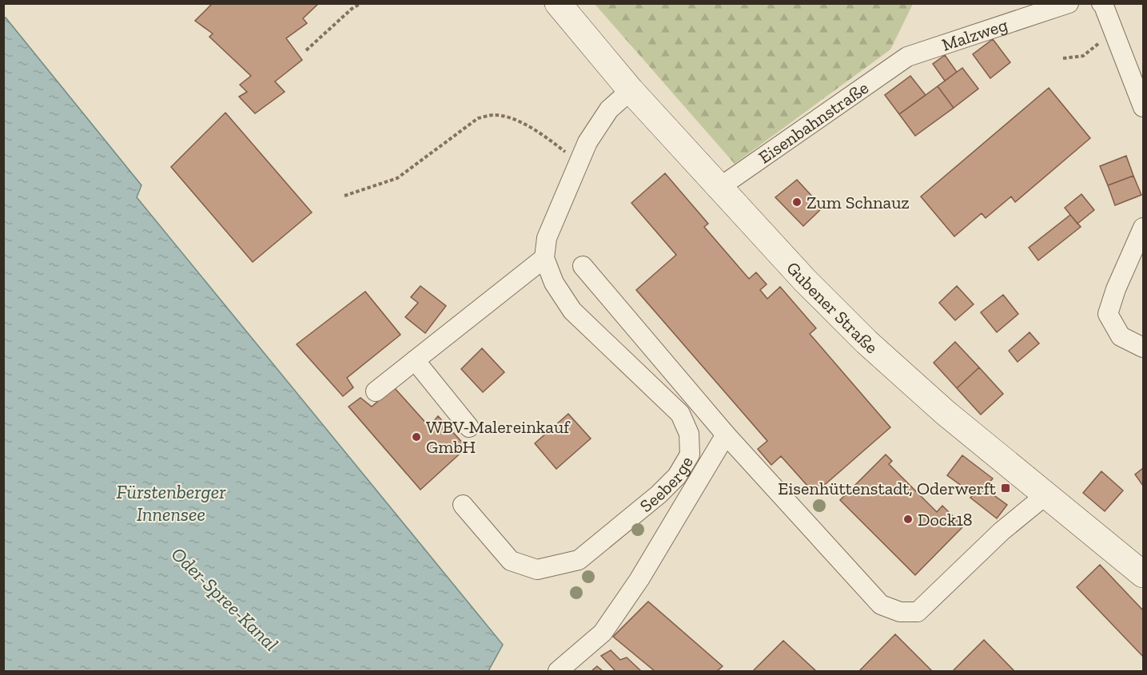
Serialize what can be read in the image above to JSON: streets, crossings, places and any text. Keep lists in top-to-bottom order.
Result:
{
  "streets": {
    "main road": ["Gubener Straße"],
    "street": ["Malzweg", "Eisenbahnstraße", "Seeberge"]
  },
  "crossings": [
    ["Malzweg", "Eisenbahnstraße"],
    ["Eisenbahnstraße", "Gubener Straße"]
  ],
  "water": ["Fürstenberger Innensee", "Oder-Spree-Kanal"],
  "places": {
    "other": ["Zum Schnauz", "WBV-Malereinkauf GmbH", "Dock18"],
    "transit": ["Eisenhüttenstadt, Oderwerft"]
  }
}
